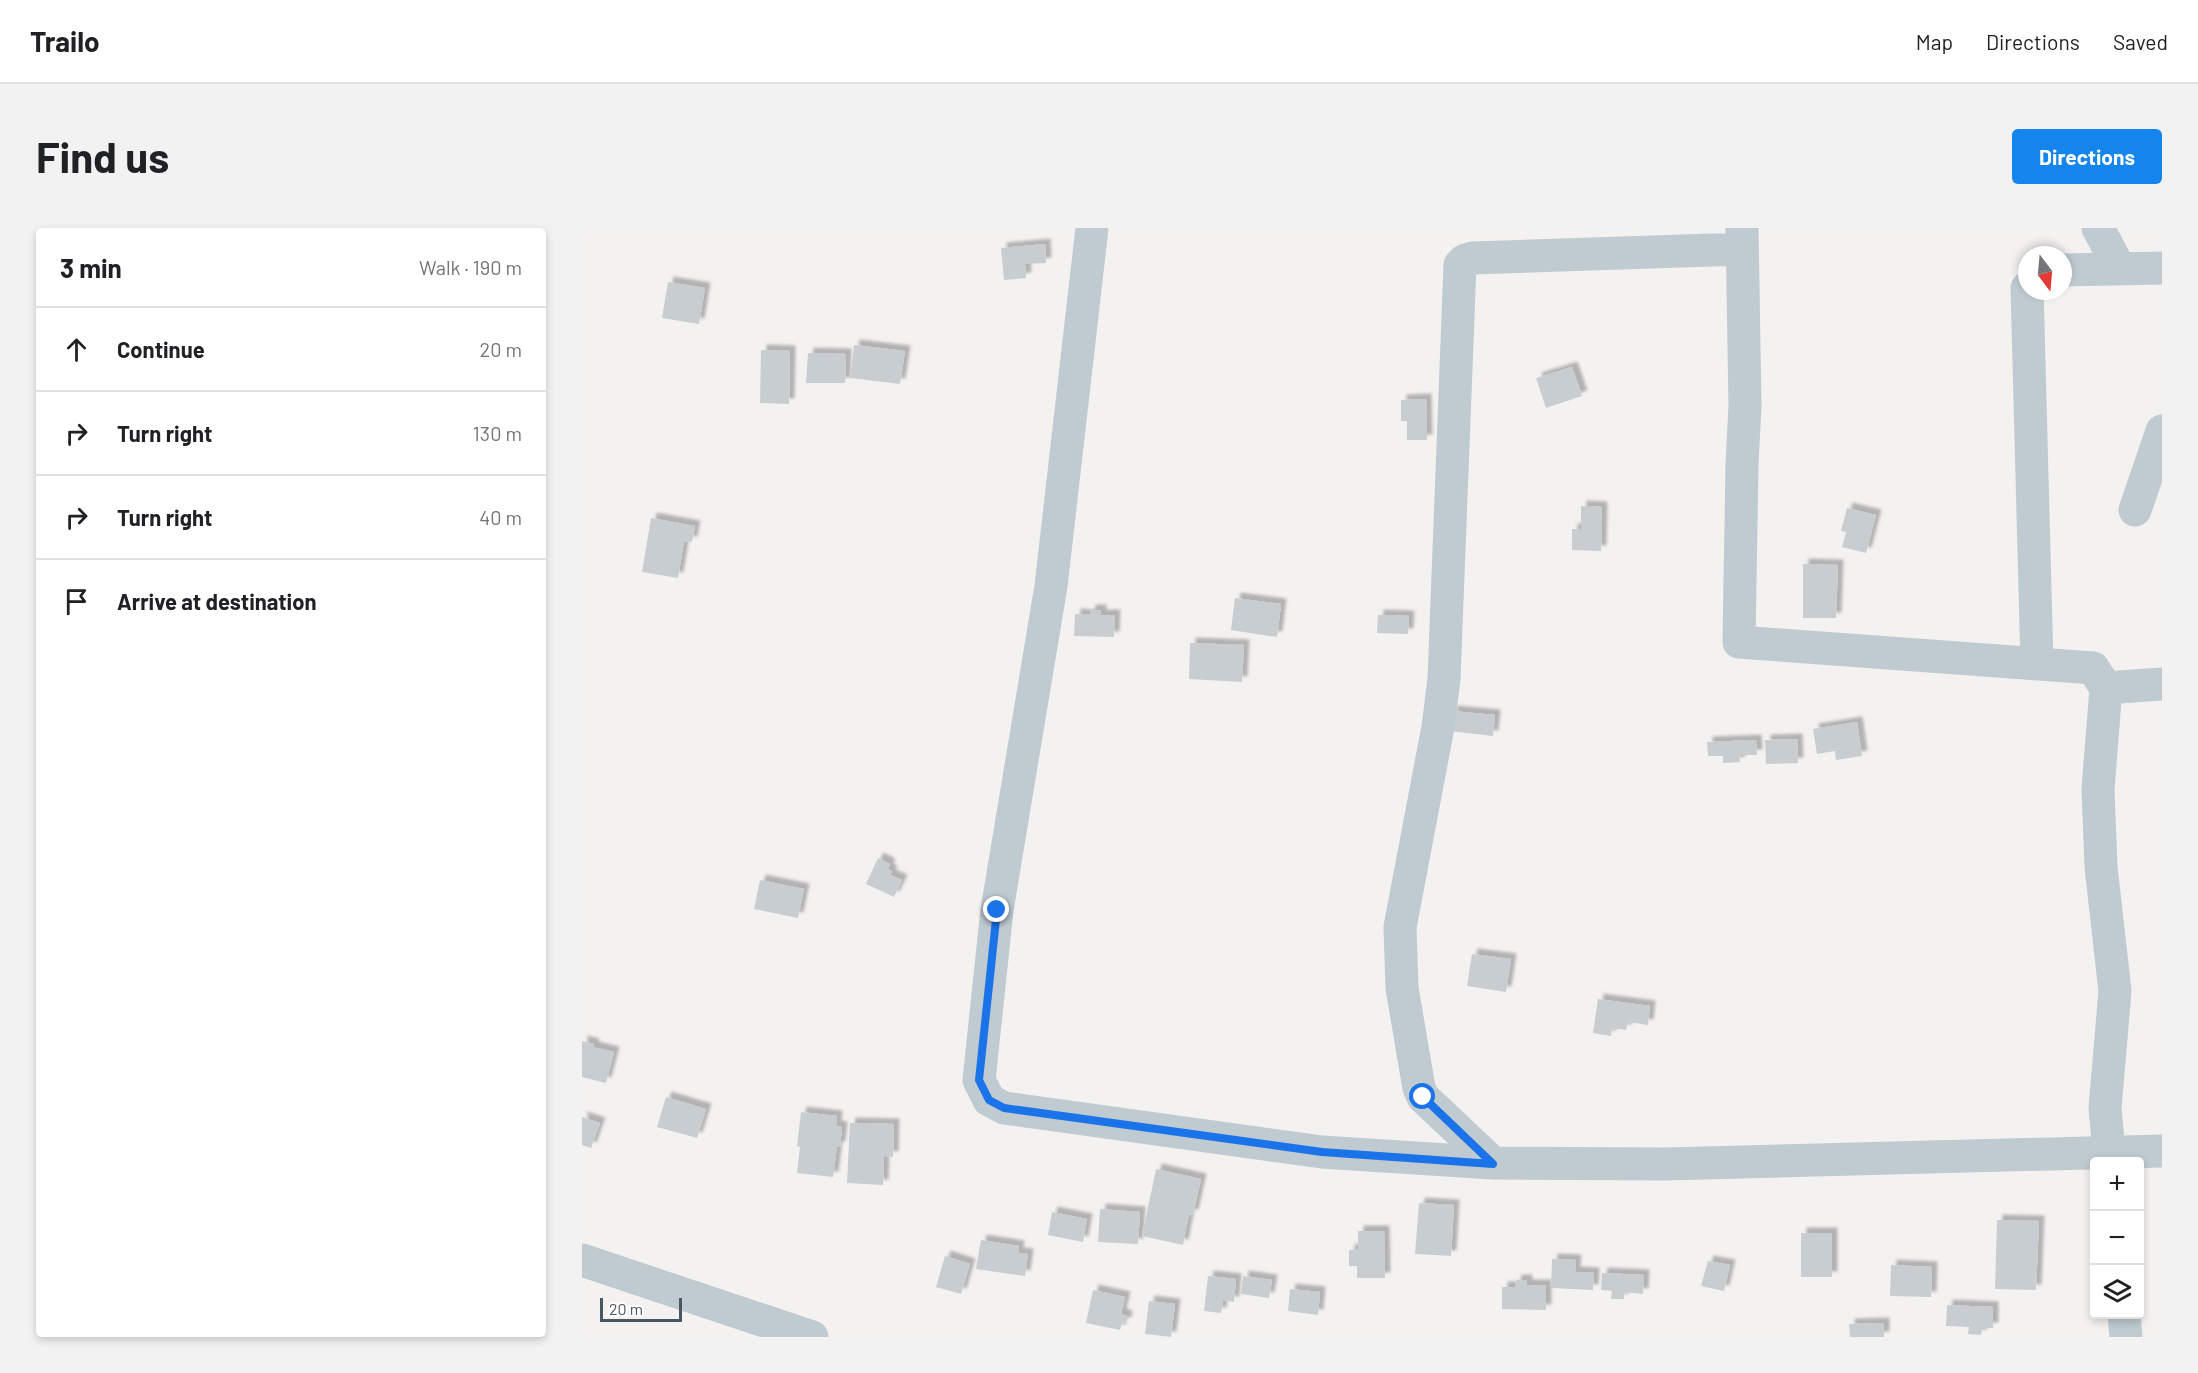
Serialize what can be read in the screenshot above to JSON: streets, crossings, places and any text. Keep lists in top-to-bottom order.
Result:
{
  "scale_bar": "20 m",
  "north": "bottom",
  "page": {
    "header": "Trailo",
    "nav": ["Map", "Directions", "Saved"],
    "buttons": "Directions",
    "title": "Find us",
    "heading": ["3 min", "Walk · 190 m"],
    "list": [
      ["Continue", "20 m"],
      ["Turn right", "130 m"],
      ["Turn right", "40 m"],
      "Arrive at destination"
    ],
    "map_buttons": ["+", "−"],
    "scale": "20 m"
  }
}
